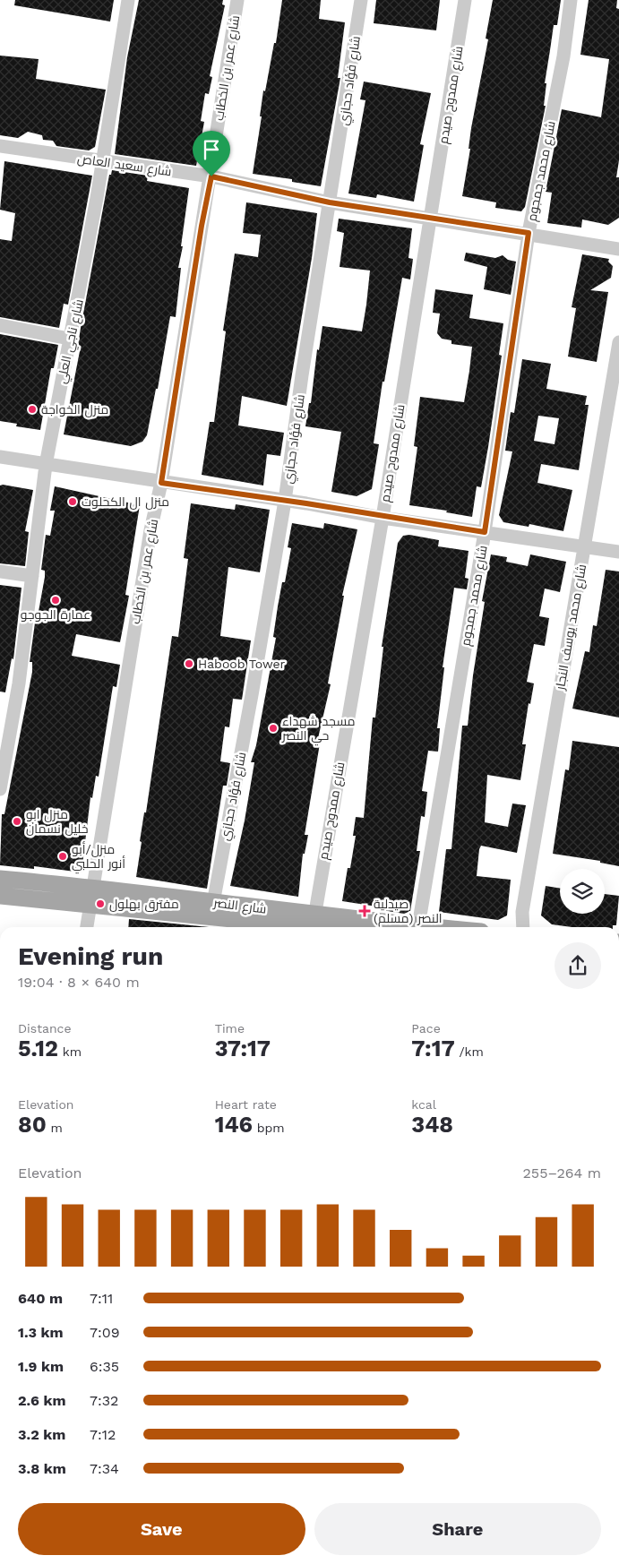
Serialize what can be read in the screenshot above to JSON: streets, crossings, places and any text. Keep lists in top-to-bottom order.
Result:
{
  "streets": {
    "main road": ["شارع النصر"],
    "street": [
      "شارع عمر بن الخطاب",
      "شارع فؤاد حجازي",
      "شارع ممدوح صيدم",
      "شارع سعيد العاص",
      "شارع محمد جمجوم",
      "شارع ناجي العلي",
      "شارع محمد يوسف النجار"
    ]
  },
  "crossings": [
    ["شارع عمر بن الخطاب", "شارع سعيد العاص"],
    ["شارع عمر بن الخطاب", "شارع النصر"],
    ["شارع فؤاد حجازي", "شارع سعيد العاص"],
    ["شارع فؤاد حجازي", "شارع النصر"],
    ["شارع ممدوح صيدم", "شارع سعيد العاص"],
    ["شارع ممدوح صيدم", "شارع النصر"],
    ["شارع سعيد العاص", "شارع محمد جمجوم"],
    ["شارع سعيد العاص", "شارع ناجي العلي"],
    ["شارع محمد جمجوم", "شارع النصر"]
  ],
  "places": {
    "other": [
      "منزل الخواجة",
      "منزل ال الكحلوت",
      "عمارة الجوجو",
      "Haboob Tower",
      "مسجد شهداء حي النصر",
      "منزل ابو خليل نسمان",
      "منزل/أبو أنور الحلبي",
      "مفترق بهلول"
    ],
    "health": ["صيدلية النصر (مسلم)"]
  },
  "page": {
    "heading": ["Evening run", "19:04 · 8 × 640 m"],
    "stats": [
      ["Distance", "5.12 km"],
      ["Time", "37:17"],
      ["Pace", "7:17 /km"],
      ["Elevation", "80 m"],
      ["Heart rate", "146 bpm"],
      ["kcal", "348"]
    ],
    "chart": ["Elevation", "255–264 m"],
    "list": [
      {
        "name": "640 m",
        "note": "7:11"
      },
      {
        "name": "1.3 km",
        "note": "7:09"
      },
      {
        "name": "1.9 km",
        "note": "6:35"
      },
      {
        "name": "2.6 km",
        "note": "7:32"
      },
      {
        "name": "3.2 km",
        "note": "7:12"
      },
      {
        "name": "3.8 km",
        "note": "7:34"
      }
    ],
    "buttons": ["Save", "Share"]
  }
}
